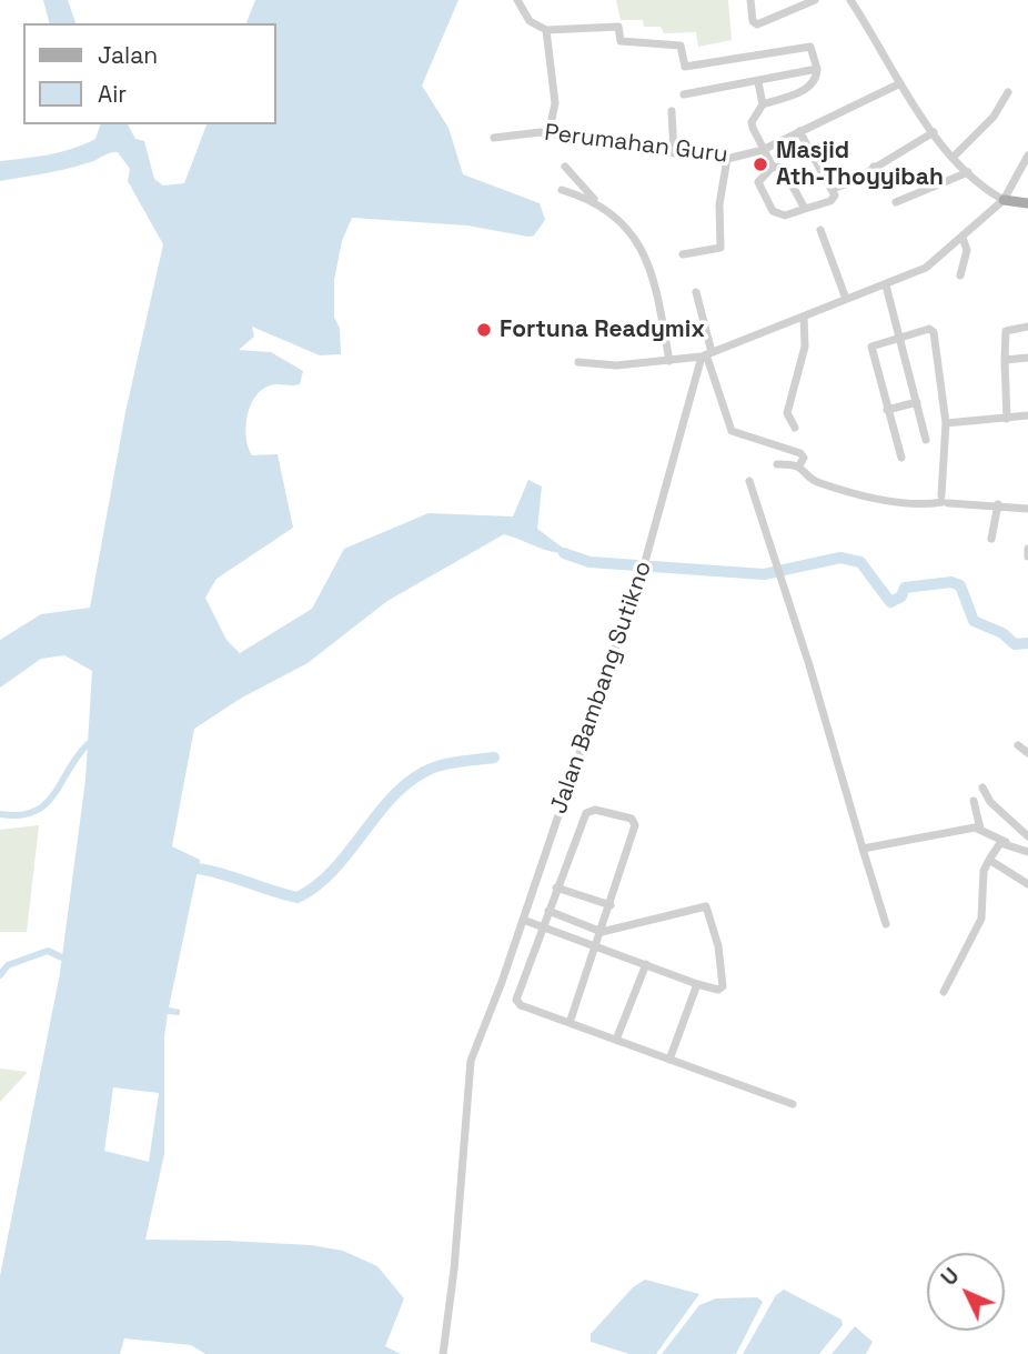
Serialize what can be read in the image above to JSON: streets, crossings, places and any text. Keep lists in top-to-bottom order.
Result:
{
  "streets": {
    "street": ["Perumahan Guru", "Jalan Bambang Sutikno"]
  },
  "places": ["Masjid Ath-Thoyyibah", "Fortuna Readymix"],
  "legend": ["Jalan", "Air"],
  "north": "top left"
}
